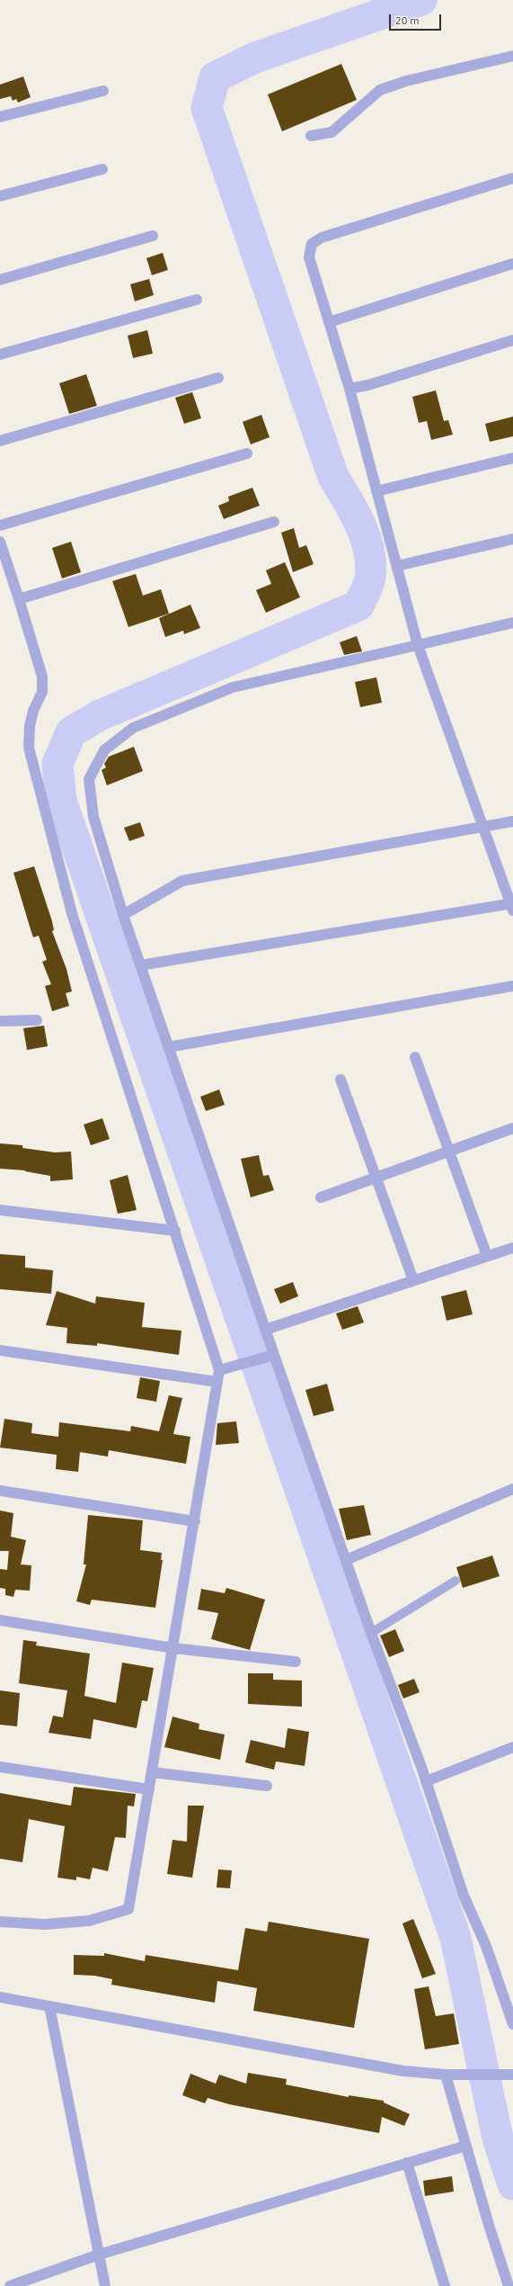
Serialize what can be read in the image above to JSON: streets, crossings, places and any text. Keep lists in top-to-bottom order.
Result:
{
  "scale_bar": "20 m"
}
